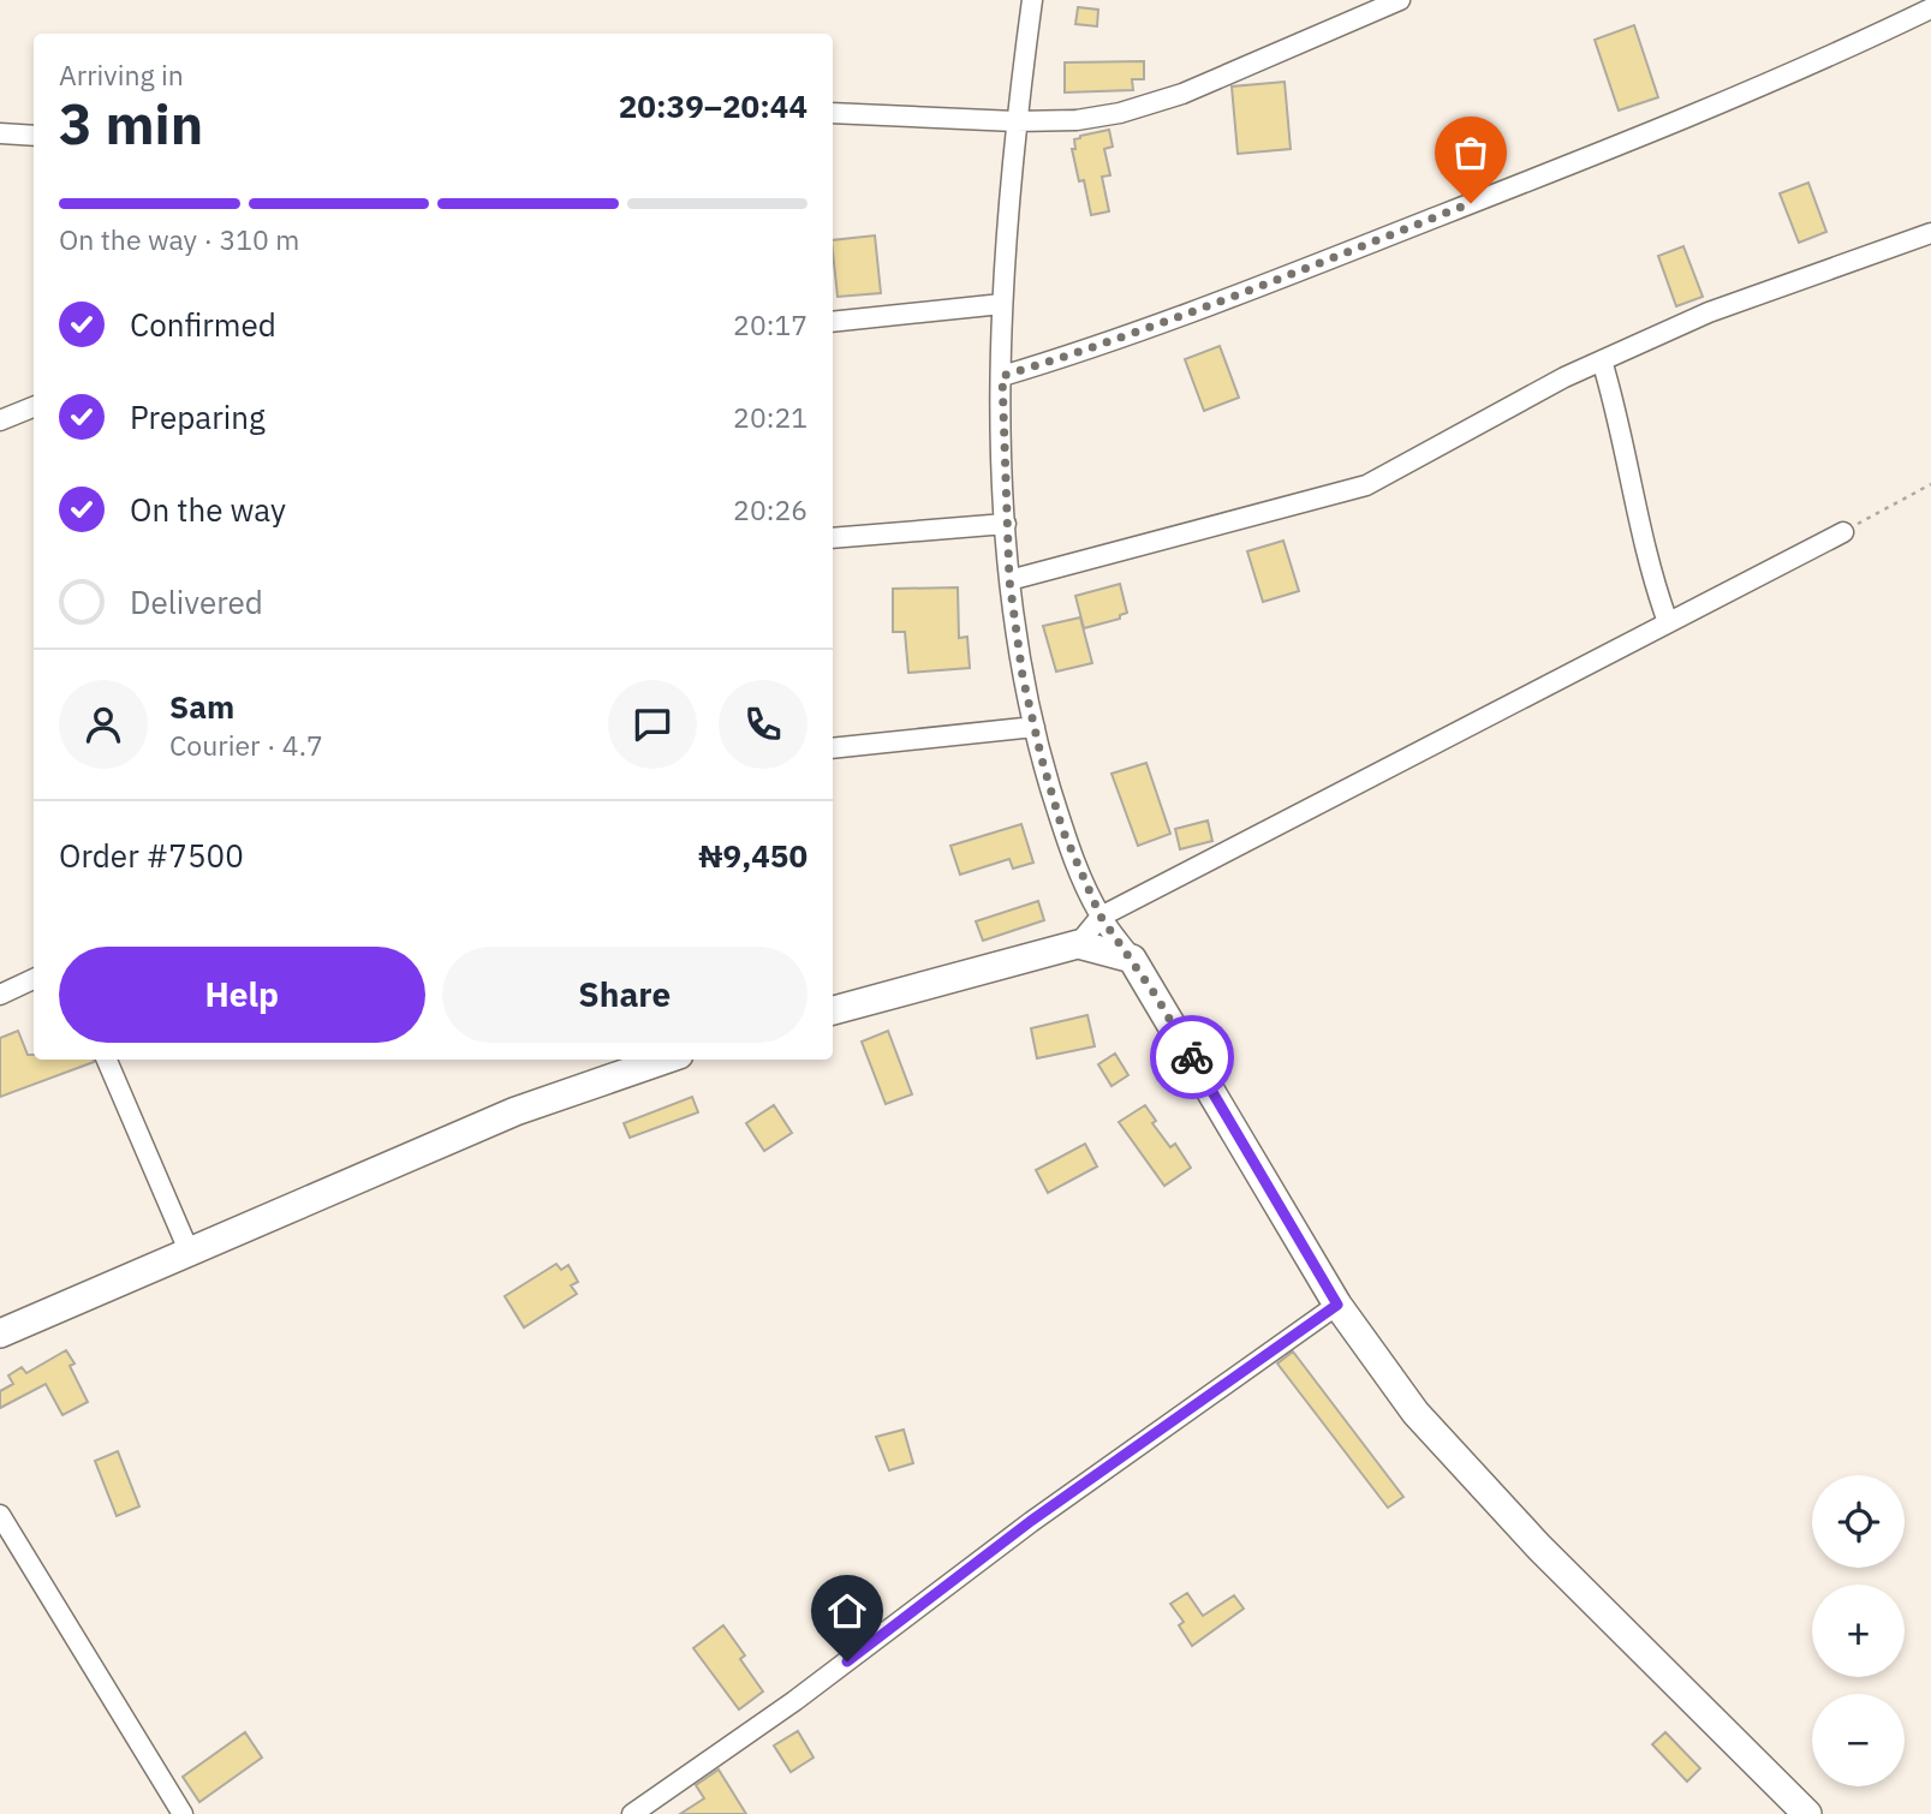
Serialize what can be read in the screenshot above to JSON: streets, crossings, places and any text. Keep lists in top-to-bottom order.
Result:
{
  "page": {
    "heading": ["3 min", "Arriving in", "20:39–20:44"],
    "panel": [
      "Sam",
      "Courier · 4.7",
      "Order #7500",
      "₦9,450"
    ],
    "bar": "On the way · 310 m",
    "list": [
      ["Confirmed", "20:17"],
      ["Preparing", "20:21"],
      ["On the way", "20:26"],
      "Delivered"
    ],
    "buttons": ["Help", "Share"],
    "map_buttons": ["+", "−"]
  }
}
